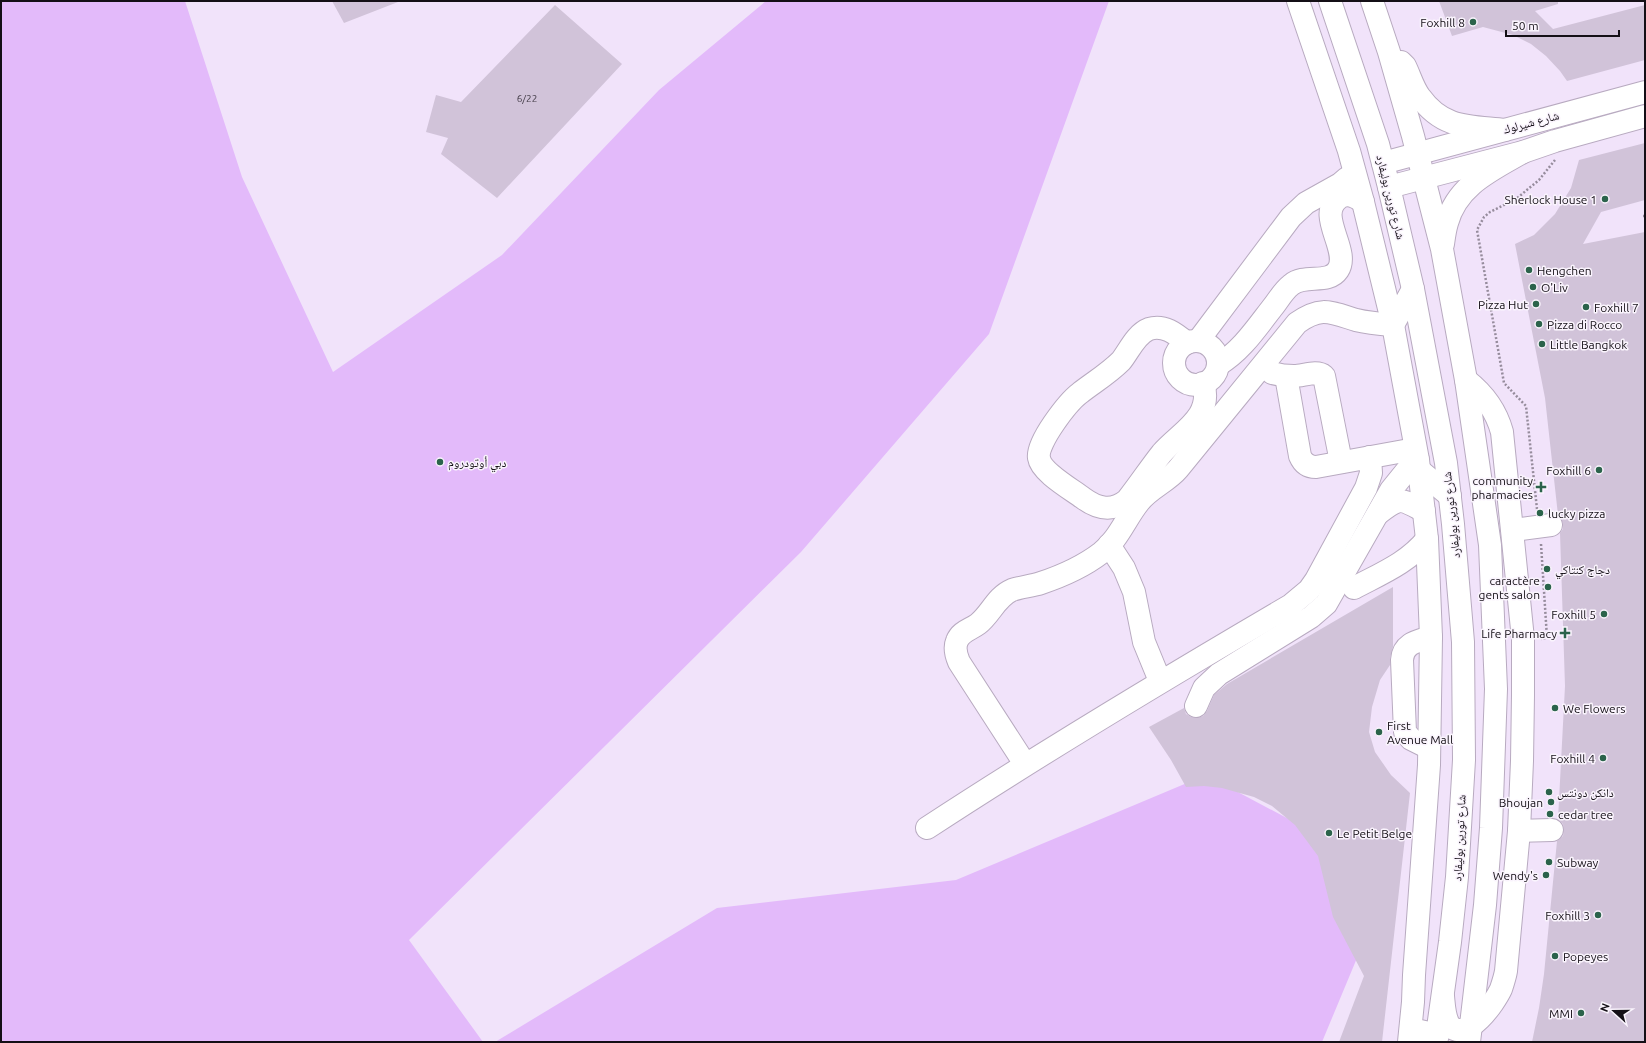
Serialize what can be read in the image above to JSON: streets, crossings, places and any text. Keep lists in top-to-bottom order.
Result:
{
  "streets": {
    "main road": ["شارع شيرلوك", "شارع تورين بوليفارد"]
  },
  "crossings": [
    ["شارع شيرلوك", "شارع تورين بوليفارد"]
  ],
  "places": {
    "other": [
      "Foxhill 8",
      "Sherlock House 1",
      "Hengchen",
      "O'Liv",
      "Pizza Hut",
      "Foxhill 7",
      "Pizza di Rocco",
      "Little Bangkok",
      "دبي أوتودروم",
      "Foxhill 6",
      "lucky pizza",
      "دجاج كنتاكي",
      "caractère gents salon",
      "Foxhill 5",
      "We Flowers",
      "First Avenue Mall",
      "Foxhill 4",
      "دانكن دونتس",
      "Bhoujan",
      "cedar tree",
      "Le Petit Belge",
      "Subway",
      "Wendy's",
      "Foxhill 3",
      "Popeyes",
      "MMI"
    ],
    "health": ["community pharmacies", "Life Pharmacy"]
  },
  "house_numbers": ["6/22"],
  "scale_bar": "50 m",
  "north": "left"
}
